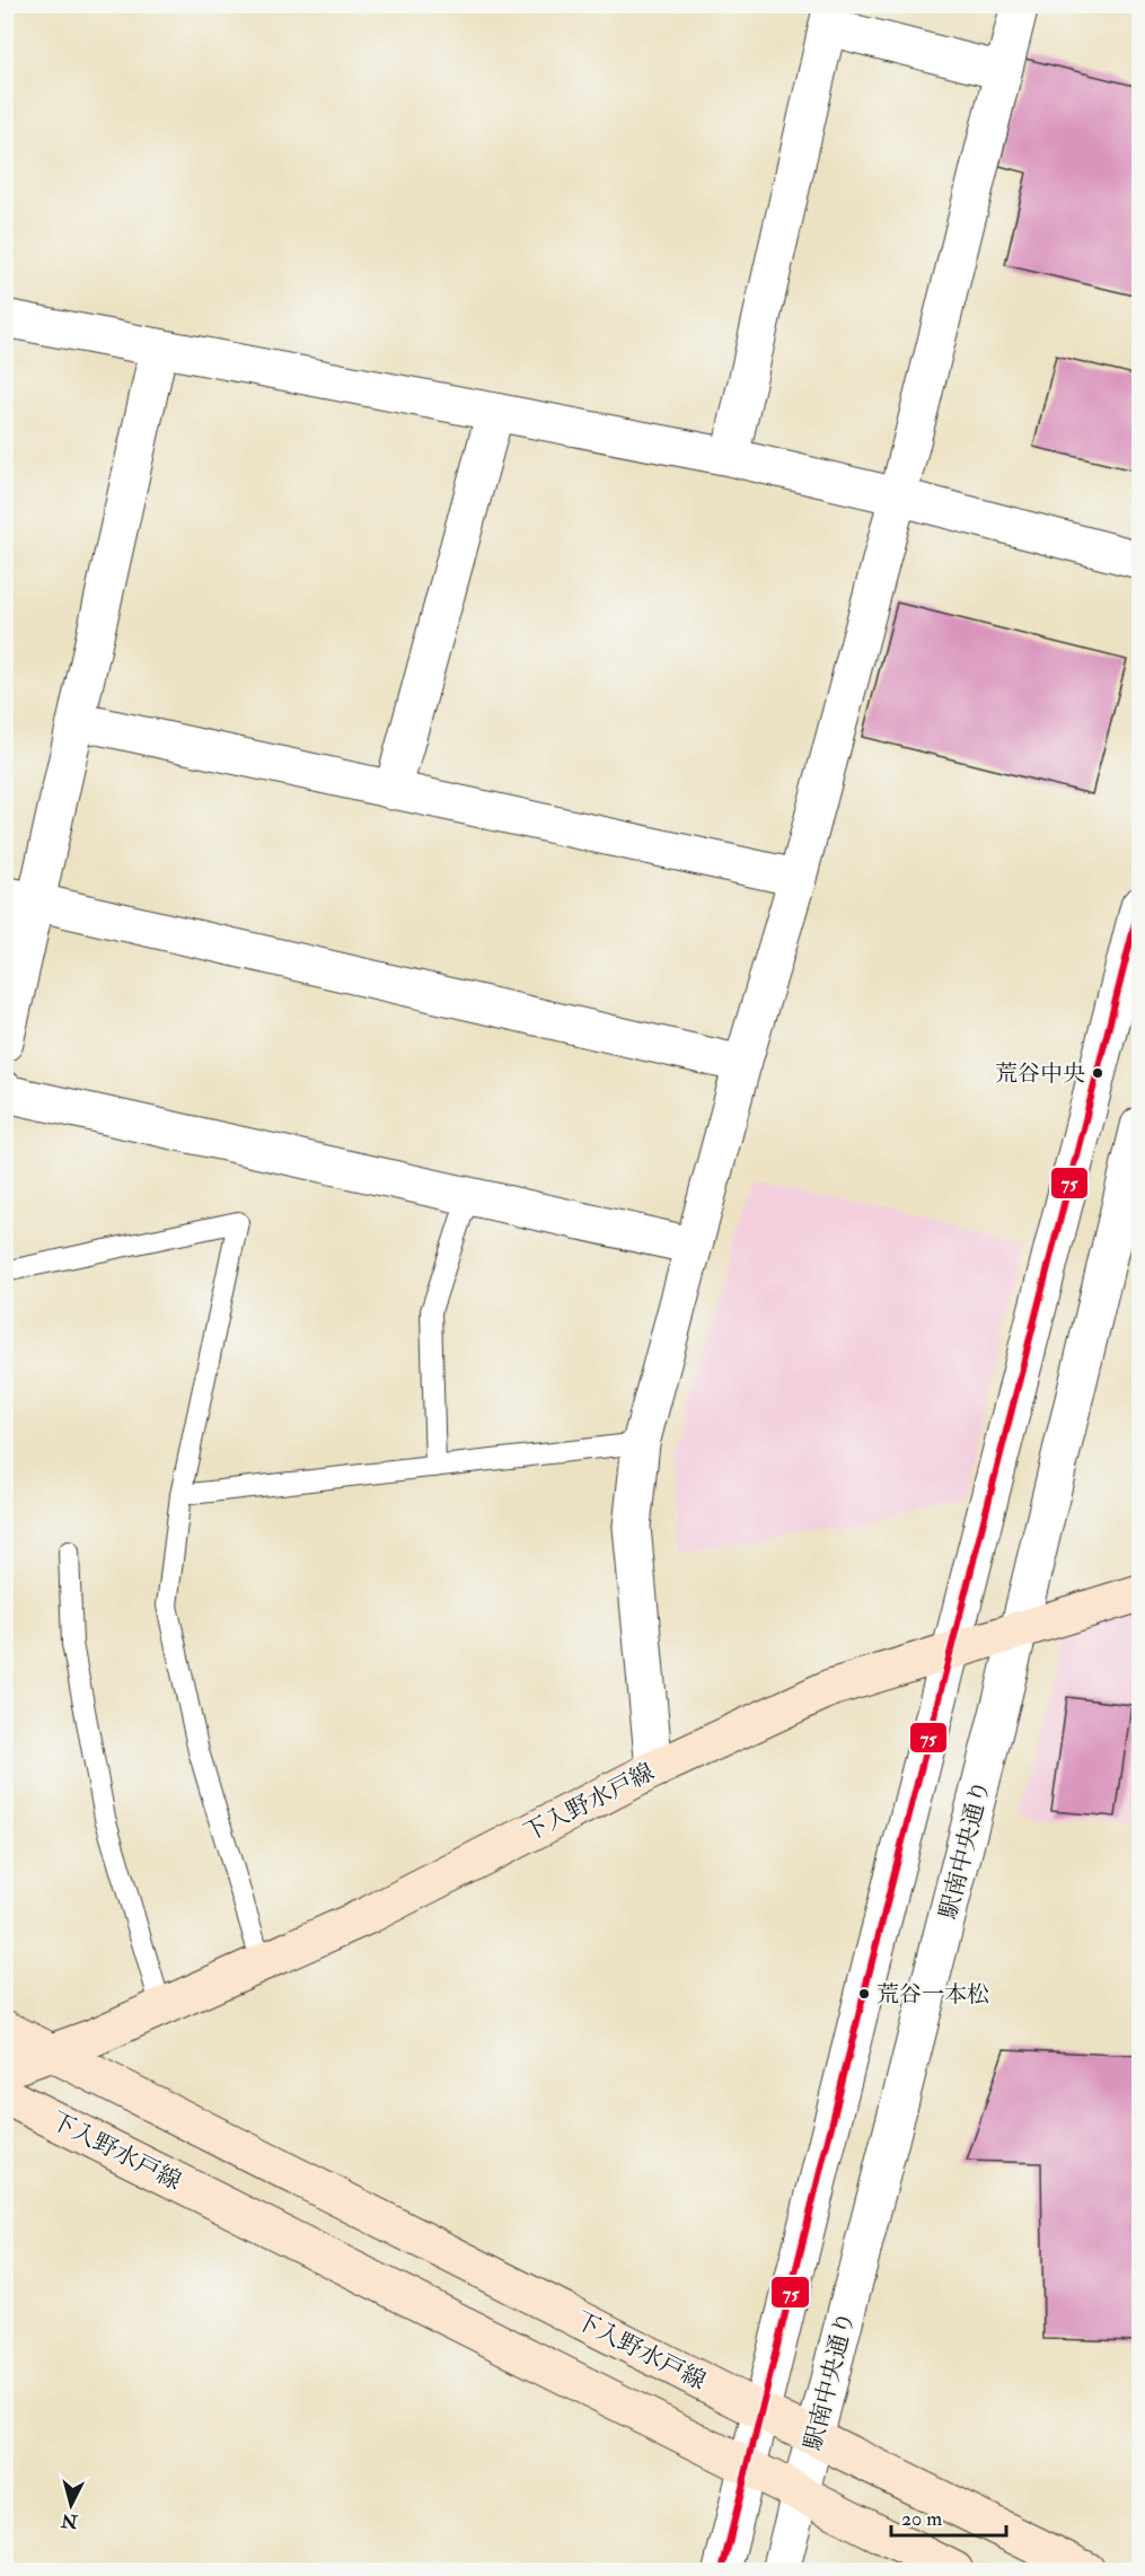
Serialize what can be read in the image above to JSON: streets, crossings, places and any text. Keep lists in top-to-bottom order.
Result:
{
  "streets": {
    "main road": ["下入野水戸線"],
    "street": ["駅南中央通り"]
  },
  "crossings": [
    ["下入野水戸線", "駅南中央通り"]
  ],
  "places": ["荒谷中央", "荒谷一本松"],
  "lines": ["transit line 75"],
  "scale_bar": "20 m",
  "north": "bottom"
}
